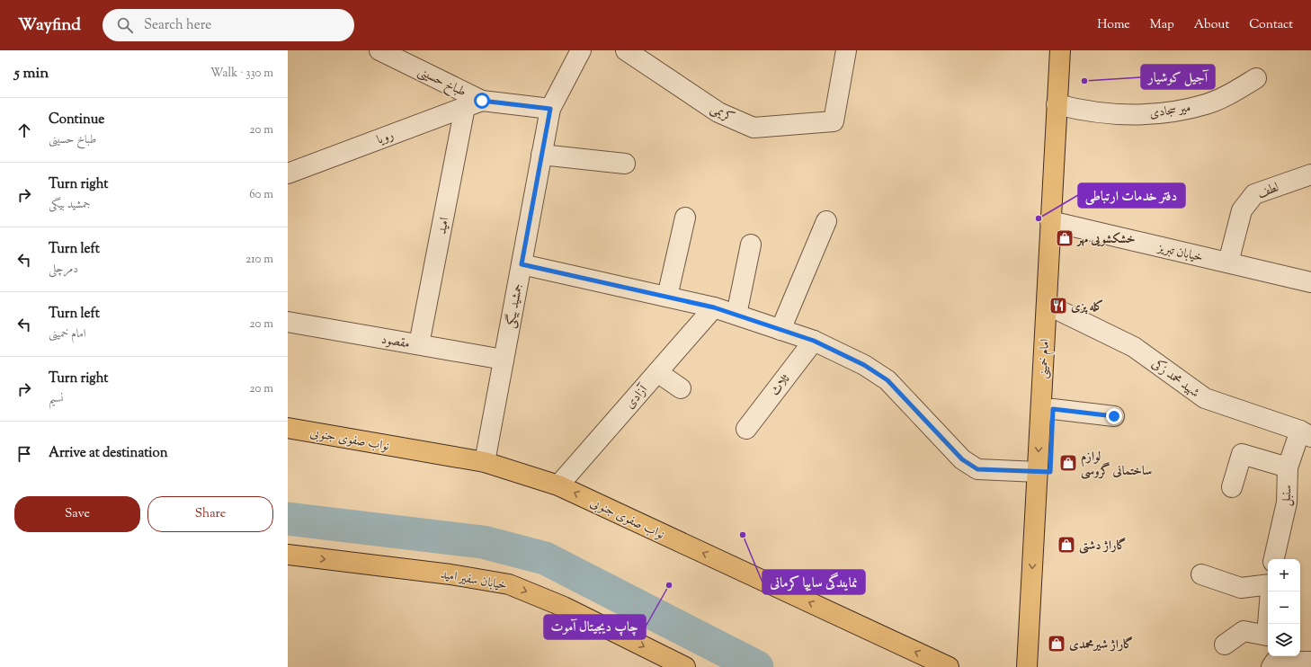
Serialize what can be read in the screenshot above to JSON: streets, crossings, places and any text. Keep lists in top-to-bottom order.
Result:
{
  "streets": {
    "main road": ["امام خمینی", "نواب صفوی جنوبی", "خیابان سفیر امید"],
    "street": [
      "طباخ حسینی",
      "میر سجادی",
      "کریمی",
      "رویا",
      "لطف",
      "امید",
      "خیابان تبریز",
      "جمشید بیگی",
      "مقصود",
      "شهید محمد زکی",
      "ثلاث",
      "آزادی",
      "سنبل"
    ]
  },
  "crossings": [
    ["طباخ حسینی", "رویا"],
    ["طباخ حسینی", "امید"],
    ["طباخ حسینی", "جمشید بیگی"],
    ["میر سجادی", "امام خمینی"],
    ["رویا", "امید"],
    ["لطف", "خیابان تبریز"],
    ["امید", "مقصود"],
    ["خیابان تبریز", "امام خمینی"],
    ["جمشید بیگی", "مقصود"],
    ["جمشید بیگی", "نواب صفوی جنوبی"],
    ["امام خمینی", "شهید محمد زکی"],
    ["شهید محمد زکی", "سنبل"],
    ["آزادی", "نواب صفوی جنوبی"]
  ],
  "one_way": ["نواب صفوی جنوبی", "خیابان سفیر امید"],
  "places": {
    "other": [
      "آجیل کوشیار",
      "دفتر خدمات ارتباطی",
      "نمایندگی سایپا کرمانی",
      "چاپ دیجیتال آموت"
    ],
    "shop": [
      "خشکشویی مهر",
      "لوازم ساختمانی گروسی",
      "گاراژ دشتی",
      "گاراژ شیرمحمدی"
    ],
    "restaurant": ["کله پزی"]
  },
  "page": {
    "header": "Wayfind",
    "search": "Search here",
    "nav": [
      "Home",
      "Map",
      "About",
      "Contact"
    ],
    "heading": ["5 min", "Walk · 330 m"],
    "list": [
      ["Continue", "طباخ حسینی", "20 m"],
      ["Turn right", "جمشید بیگی", "60 m"],
      ["Turn left", "دمرچلی", "210 m"],
      ["Turn left", "امام خمینی", "20 m"],
      ["Turn right", "نسیم", "20 m"],
      "Arrive at destination"
    ],
    "buttons": ["Save", "Share"],
    "map_buttons": ["+", "−"]
  }
}
